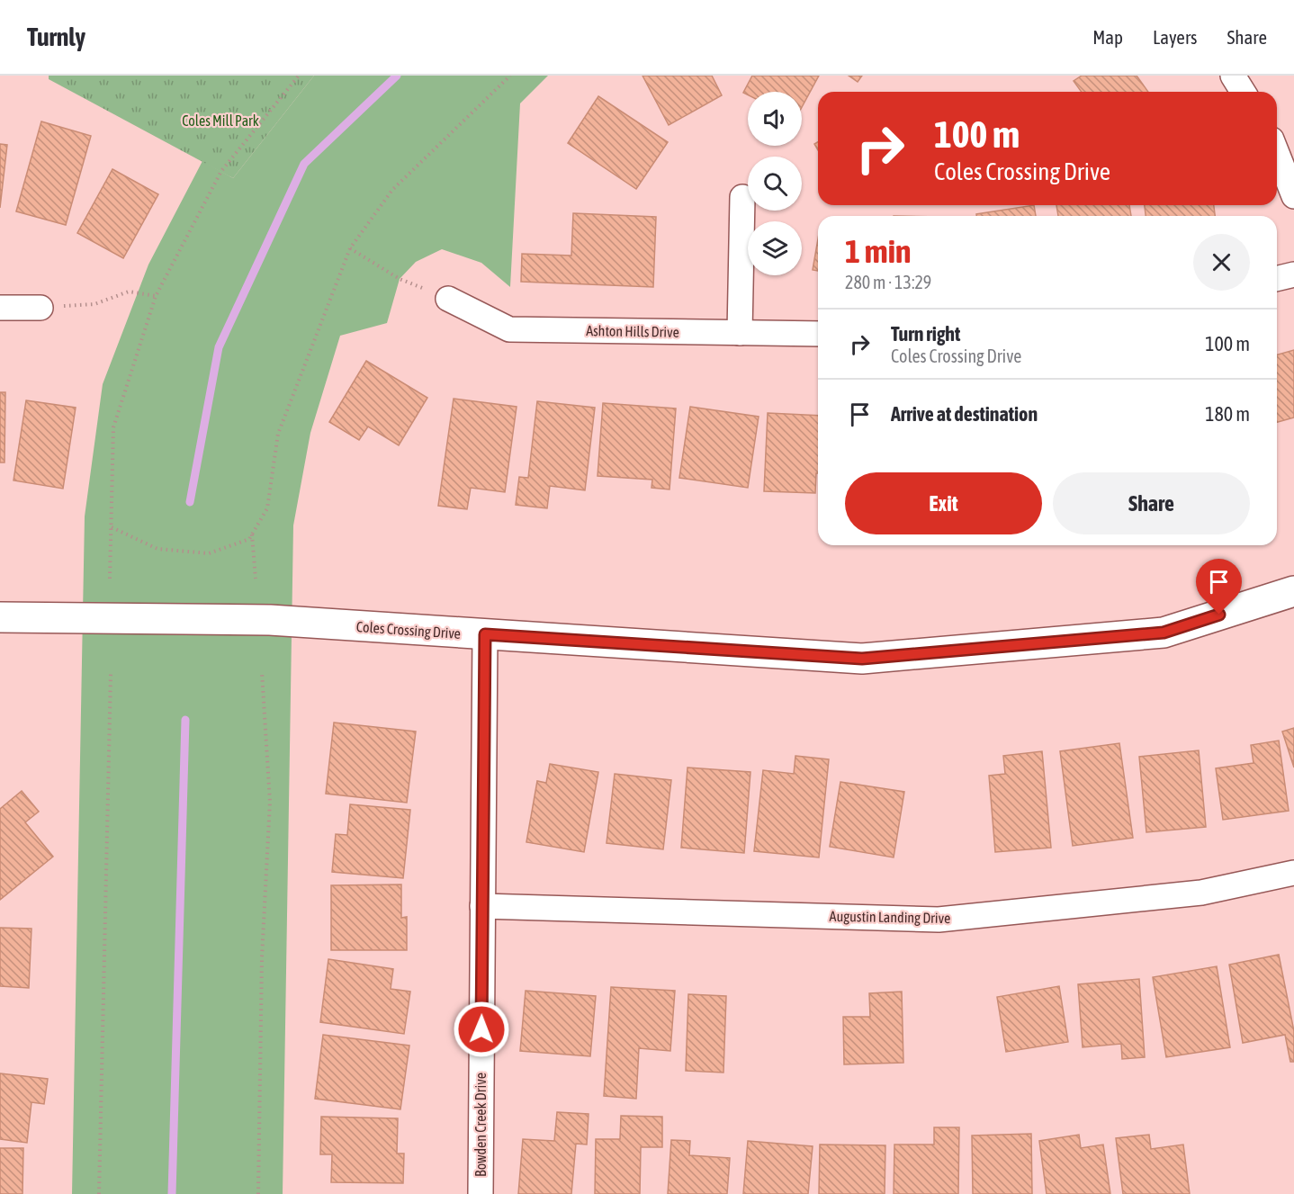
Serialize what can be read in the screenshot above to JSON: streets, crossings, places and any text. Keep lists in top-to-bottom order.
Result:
{
  "streets": {
    "street": [
      "Ashton Hills Drive",
      "Coles Crossing Drive",
      "Augustin Landing Drive",
      "Bowden Creek Drive"
    ]
  },
  "crossings": [
    ["Coles Crossing Drive", "Bowden Creek Drive"],
    ["Augustin Landing Drive", "Bowden Creek Drive"]
  ],
  "parks": ["Coles Mill Park"],
  "page": {
    "header": "Turnly",
    "nav": ["Map", "Layers", "Share"],
    "turn": ["100 m", "Coles Crossing Drive"],
    "heading": ["1 min", "280 m · 13:29"],
    "list": [
      {
        "name": "Turn right",
        "note": "Coles Crossing Drive",
        "value": "100 m"
      },
      {
        "name": "Arrive at destination",
        "value": "180 m"
      }
    ],
    "buttons": ["Exit", "Share"]
  }
}
